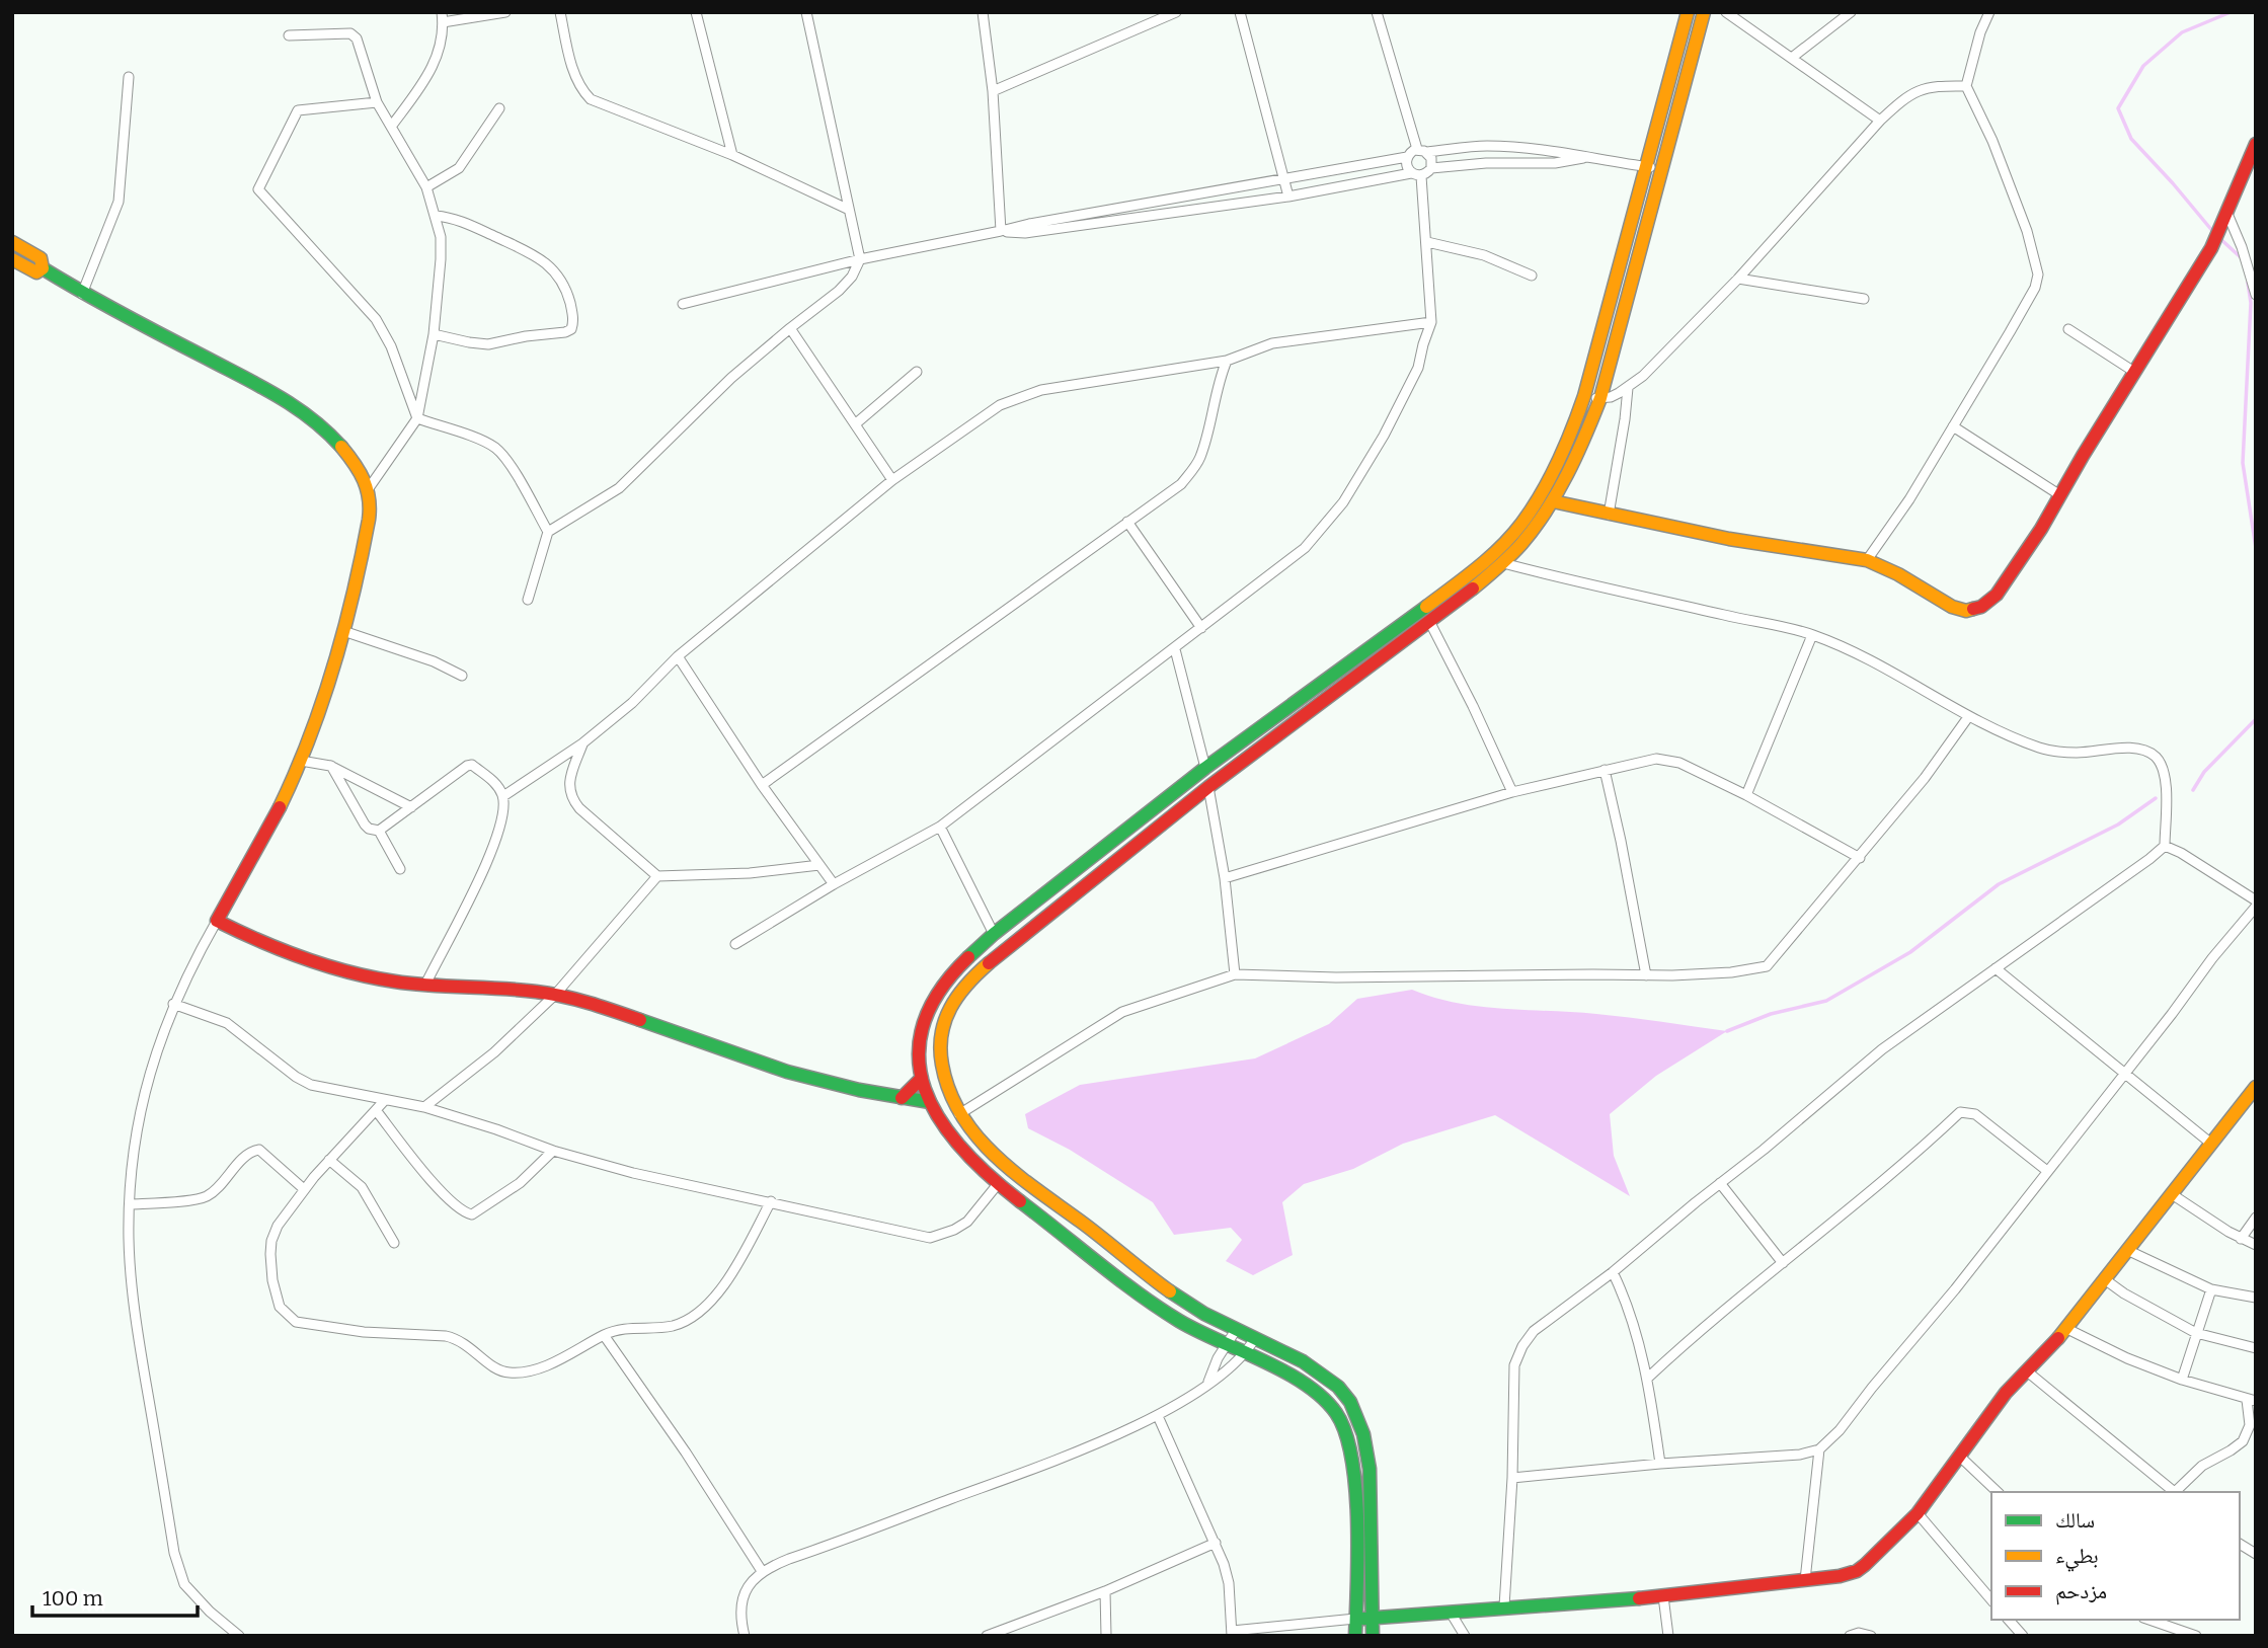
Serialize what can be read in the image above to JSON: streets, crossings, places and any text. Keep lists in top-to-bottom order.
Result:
{
  "legend": ["سالك", "بطيء", "مزدحم"],
  "scale_bar": "100 m"
}
